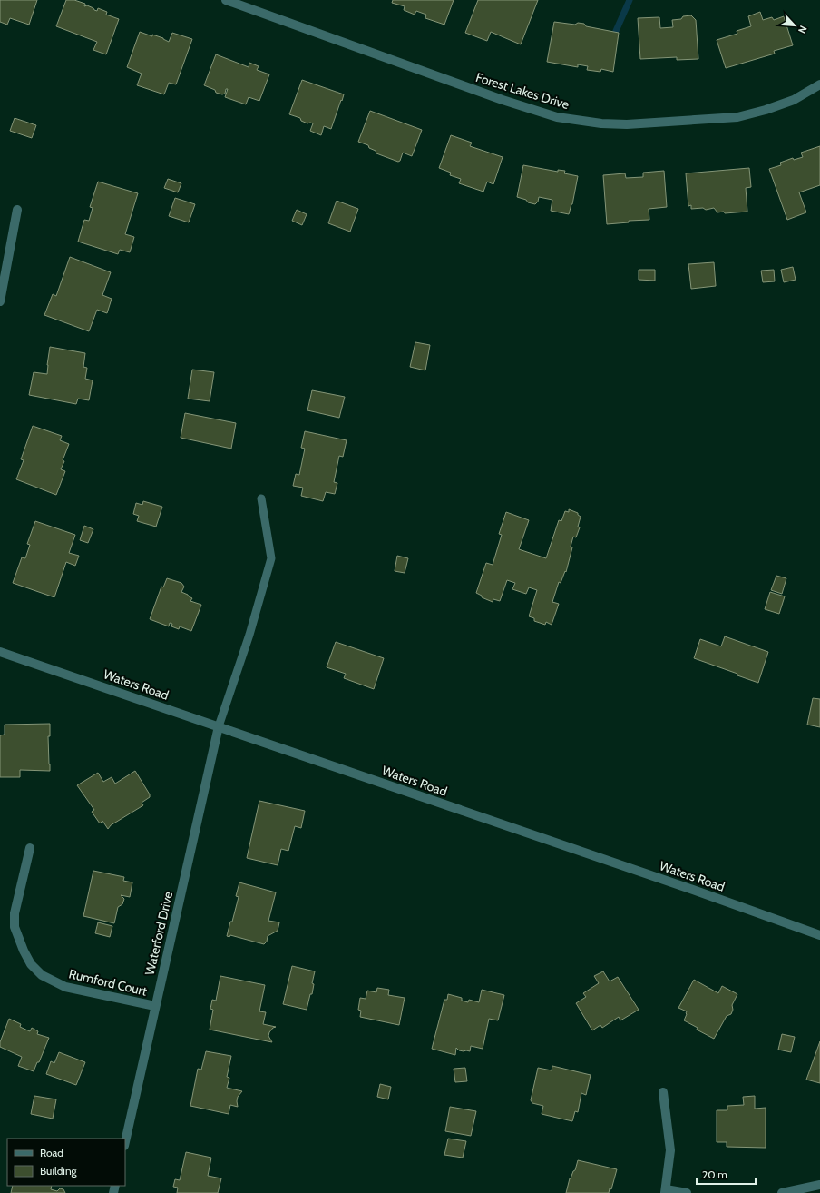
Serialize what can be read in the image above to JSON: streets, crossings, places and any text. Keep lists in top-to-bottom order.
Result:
{
  "streets": {
    "street": [
      "Forest Lakes Drive",
      "Waters Road",
      "Waterford Drive",
      "Rumford Court"
    ]
  },
  "crossings": [
    ["Waters Road", "Waterford Drive"],
    ["Waterford Drive", "Rumford Court"]
  ],
  "legend": ["Road", "Building"],
  "scale_bar": "20 m",
  "north": "bottom right"
}
